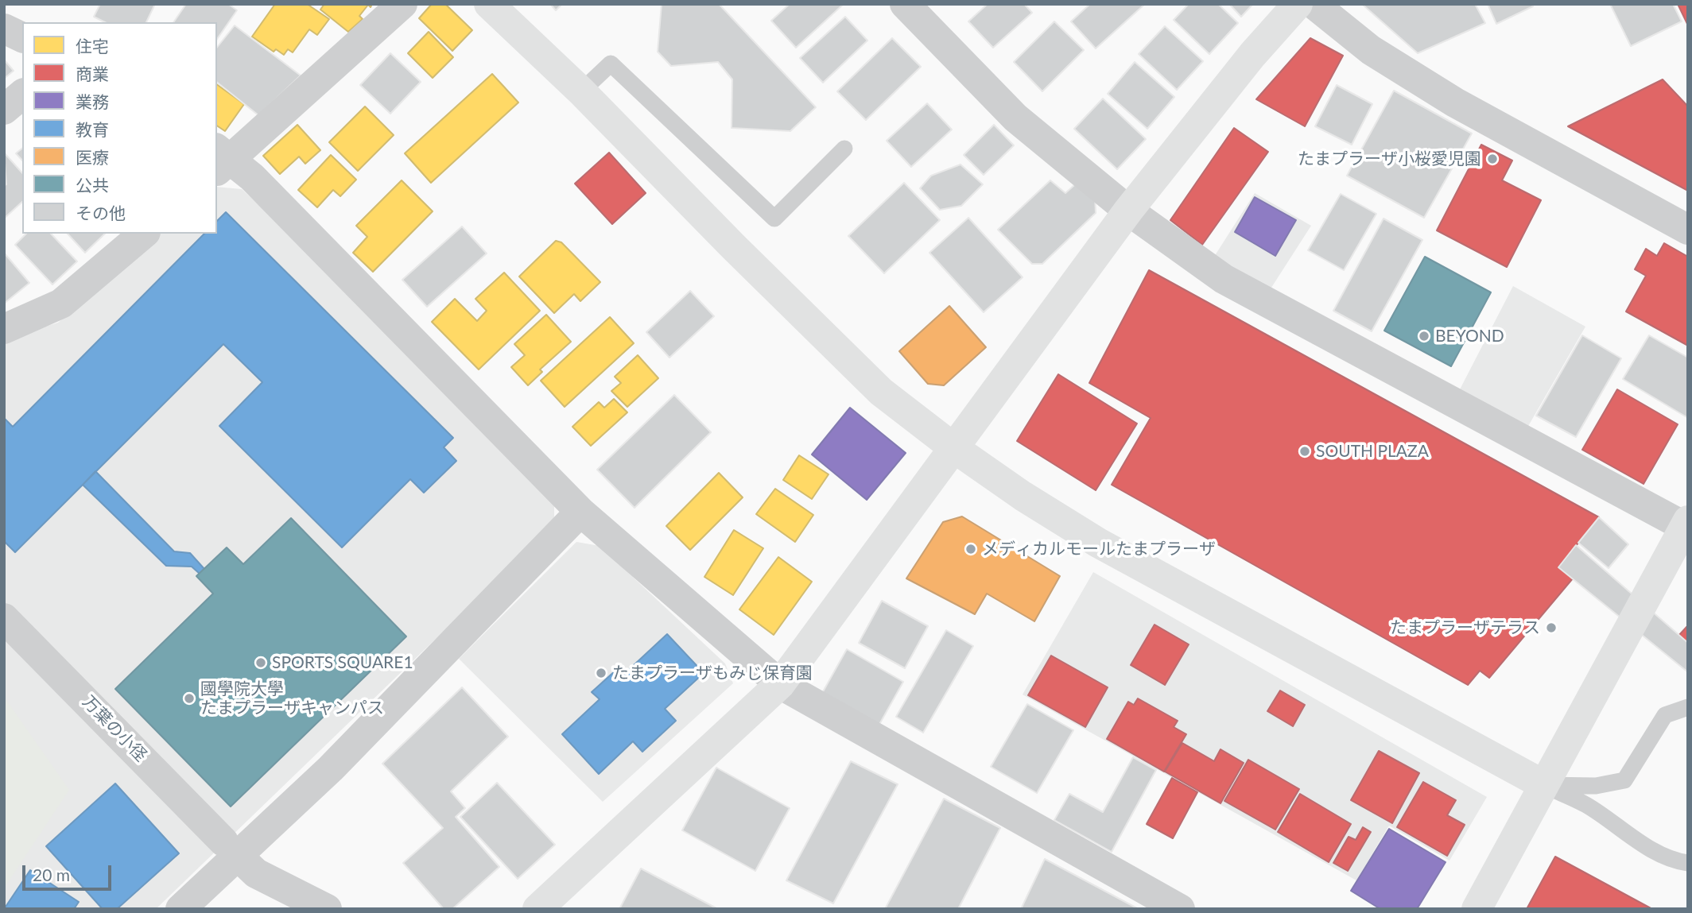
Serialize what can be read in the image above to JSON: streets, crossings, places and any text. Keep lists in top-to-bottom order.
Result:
{
  "streets": {
    "street": ["万葉の小径"]
  },
  "places": [
    "たまプラーザ小桜愛児園",
    "BEYOND",
    "SOUTH PLAZA",
    "メディカルモールたまプラーザ",
    "たまプラーザテラス",
    "SPORTS SQUARE1",
    "たまプラーザもみじ保育園",
    "國學院大學 たまプラーザキャンパス"
  ],
  "legend": [
    "住宅",
    "商業",
    "業務",
    "教育",
    "医療",
    "公共",
    "その他"
  ],
  "scale_bar": "20 m"
}
